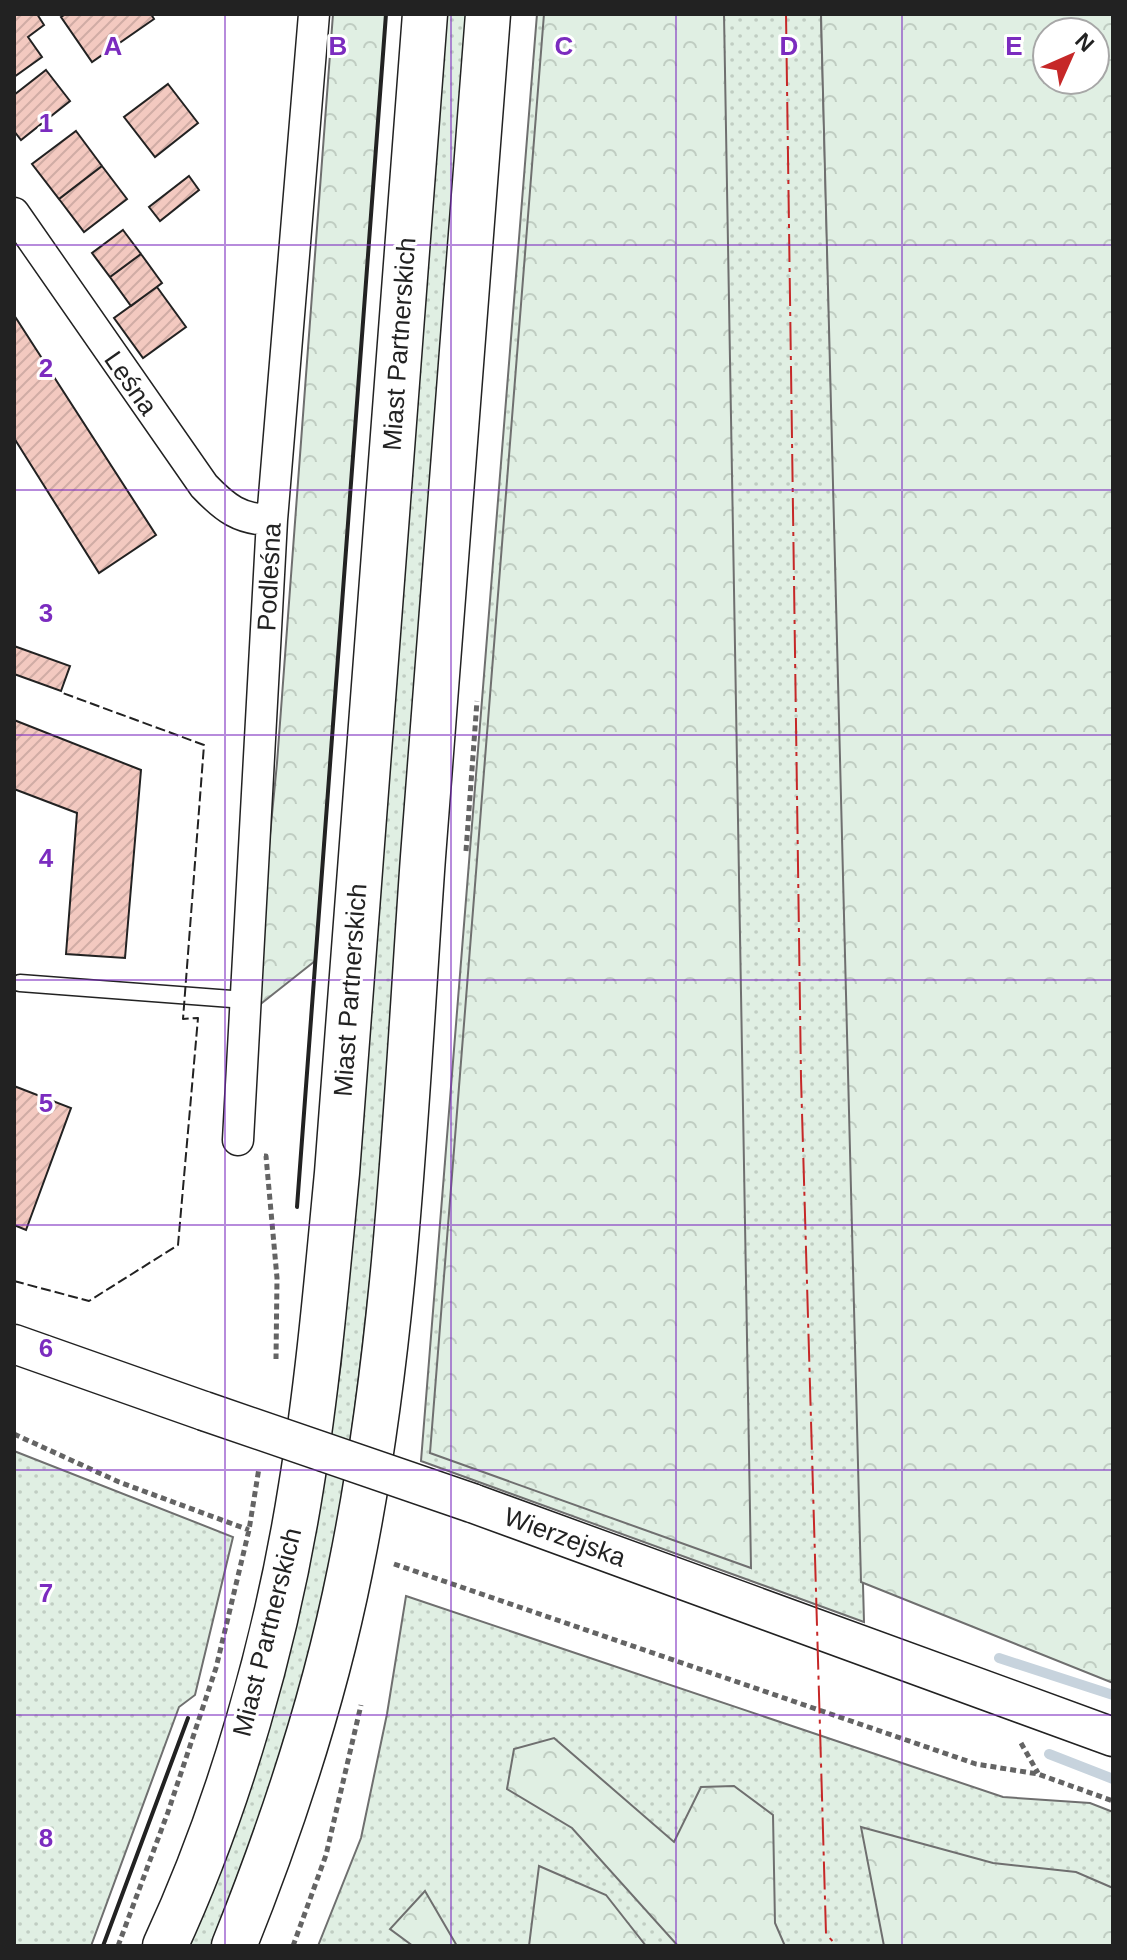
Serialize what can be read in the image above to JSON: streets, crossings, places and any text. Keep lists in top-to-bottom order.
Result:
{
  "streets": {
    "main road": ["Miast Partnerskich"],
    "street": ["Leśna", "Podleśna", "Wierzejska"]
  },
  "crossings": [
    ["Leśna", "Podleśna"]
  ],
  "north": "top right",
  "grid": {
    "columns": [
      "A",
      "B",
      "C",
      "D",
      "E"
    ],
    "rows": [
      "1",
      "2",
      "3",
      "4",
      "5",
      "6",
      "7",
      "8"
    ]
  }
}
